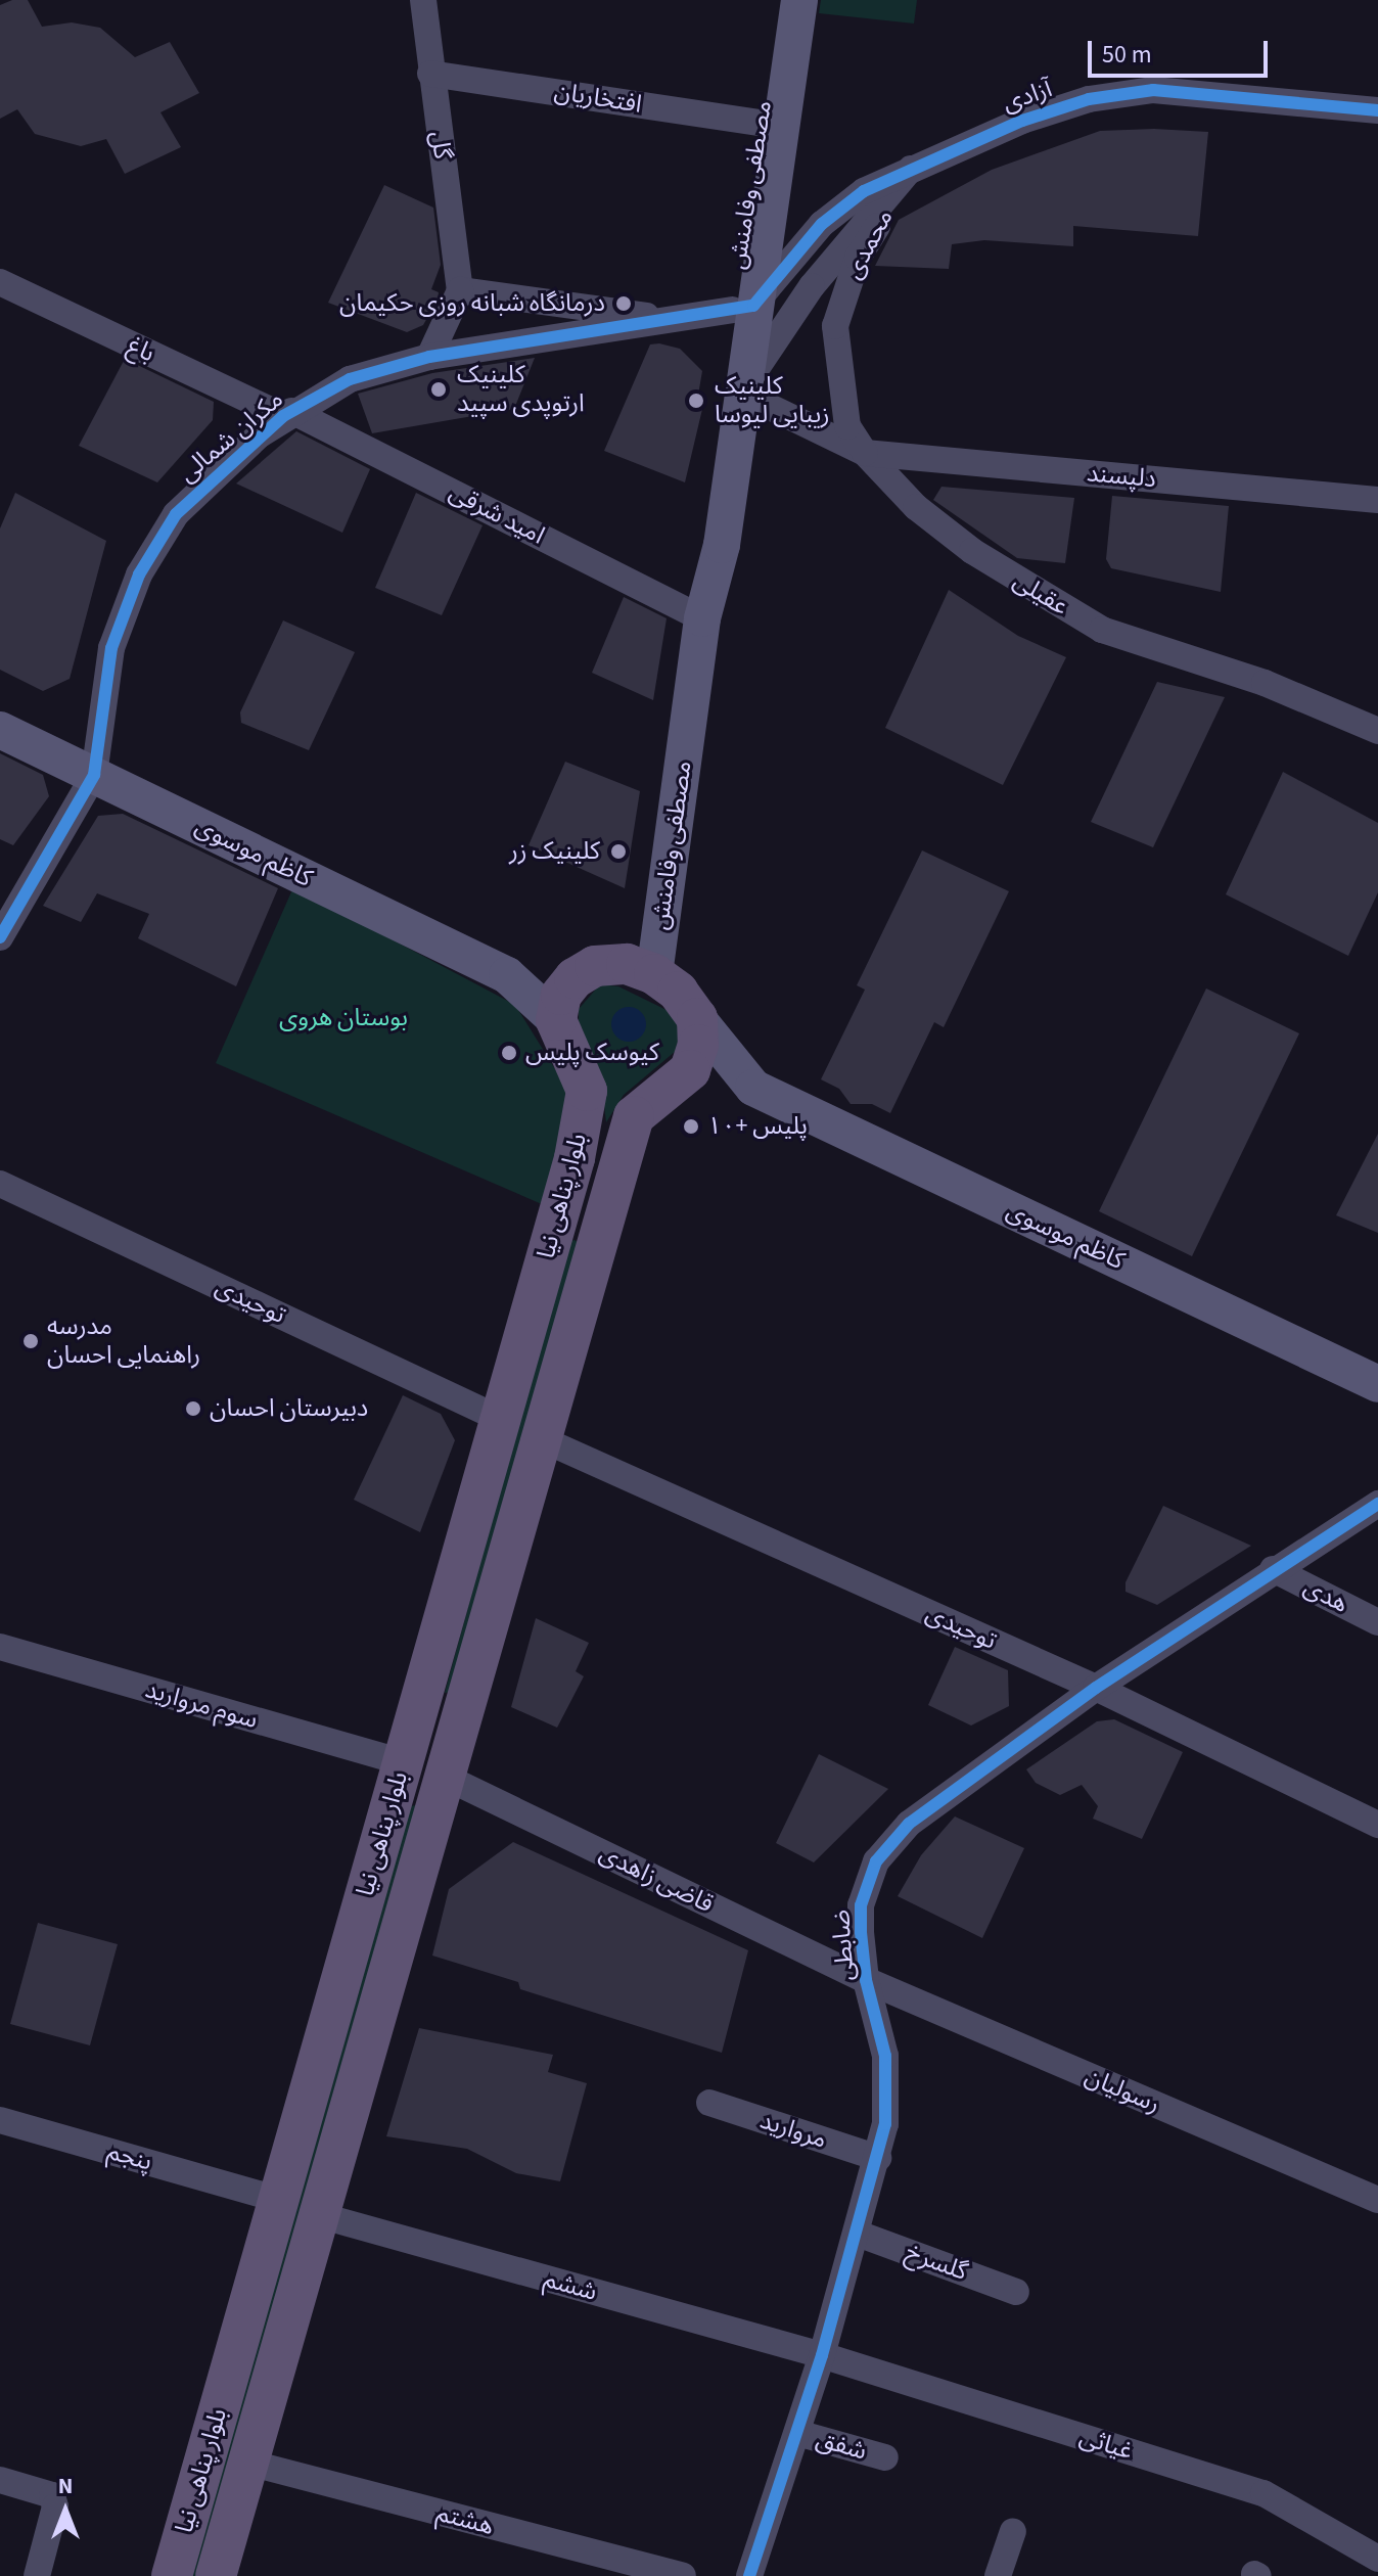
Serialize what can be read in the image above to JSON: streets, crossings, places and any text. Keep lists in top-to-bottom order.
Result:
{
  "streets": {
    "main road": ["مصطفی وفامنش", "کاظم موسوی", "بلوار پناهی نیا"],
    "street": [
      "آزادی",
      "افتخاریان",
      "گل",
      "محمدی",
      "باغ",
      "مکران شمالی",
      "دلپسند",
      "امید شرقی",
      "عقیلی",
      "توحیدی",
      "هدی",
      "سوم مروارید",
      "قاضی زاهدی",
      "ضابطی",
      "رسولیان",
      "مروارید",
      "پنجم",
      "گلسرخ",
      "ششم",
      "غیاثی",
      "شفق",
      "هشتم"
    ]
  },
  "crossings": [
    ["آزادی", "مصطفی وفامنش"],
    ["آزادی", "محمدی"],
    ["آزادی", "مکران شمالی"],
    ["افتخاریان", "گل"],
    ["افتخاریان", "مصطفی وفامنش"],
    ["مصطفی وفامنش", "محمدی"],
    ["مصطفی وفامنش", "مکران شمالی"],
    ["مصطفی وفامنش", "امید شرقی"],
    ["مصطفی وفامنش", "عقیلی"],
    ["محمدی", "دلپسند"],
    ["محمدی", "عقیلی"],
    ["باغ", "مکران شمالی"],
    ["باغ", "امید شرقی"],
    ["مکران شمالی", "امید شرقی"],
    ["مکران شمالی", "کاظم موسوی"],
    ["دلپسند", "عقیلی"],
    ["کاظم موسوی", "بلوار پناهی نیا"],
    ["بلوار پناهی نیا", "توحیدی"],
    ["بلوار پناهی نیا", "سوم مروارید"],
    ["بلوار پناهی نیا", "قاضی زاهدی"],
    ["بلوار پناهی نیا", "ششم"],
    ["بلوار پناهی نیا", "هشتم"],
    ["توحیدی", "ضابطی"],
    ["هدی", "ضابطی"],
    ["قاضی زاهدی", "ضابطی"],
    ["قاضی زاهدی", "رسولیان"],
    ["ضابطی", "رسولیان"],
    ["ضابطی", "مروارید"],
    ["ضابطی", "گلسرخ"],
    ["ضابطی", "ششم"],
    ["ضابطی", "غیاثی"],
    ["ضابطی", "شفق"],
    ["ششم", "غیاثی"]
  ],
  "parks": ["بوستان هروی"],
  "places": [
    "درمانگاه شبانه روزی حکیمان",
    "کلینیک ارتوپدی سپید",
    "کلینیک زیبایی لیوسا",
    "کلینیک زر",
    "کیوسک پلیس",
    "پلیس +۱۰",
    "مدرسه راهنمایی احسان",
    "دبیرستان احسان"
  ],
  "scale_bar": "50 m",
  "north": "top"
}
